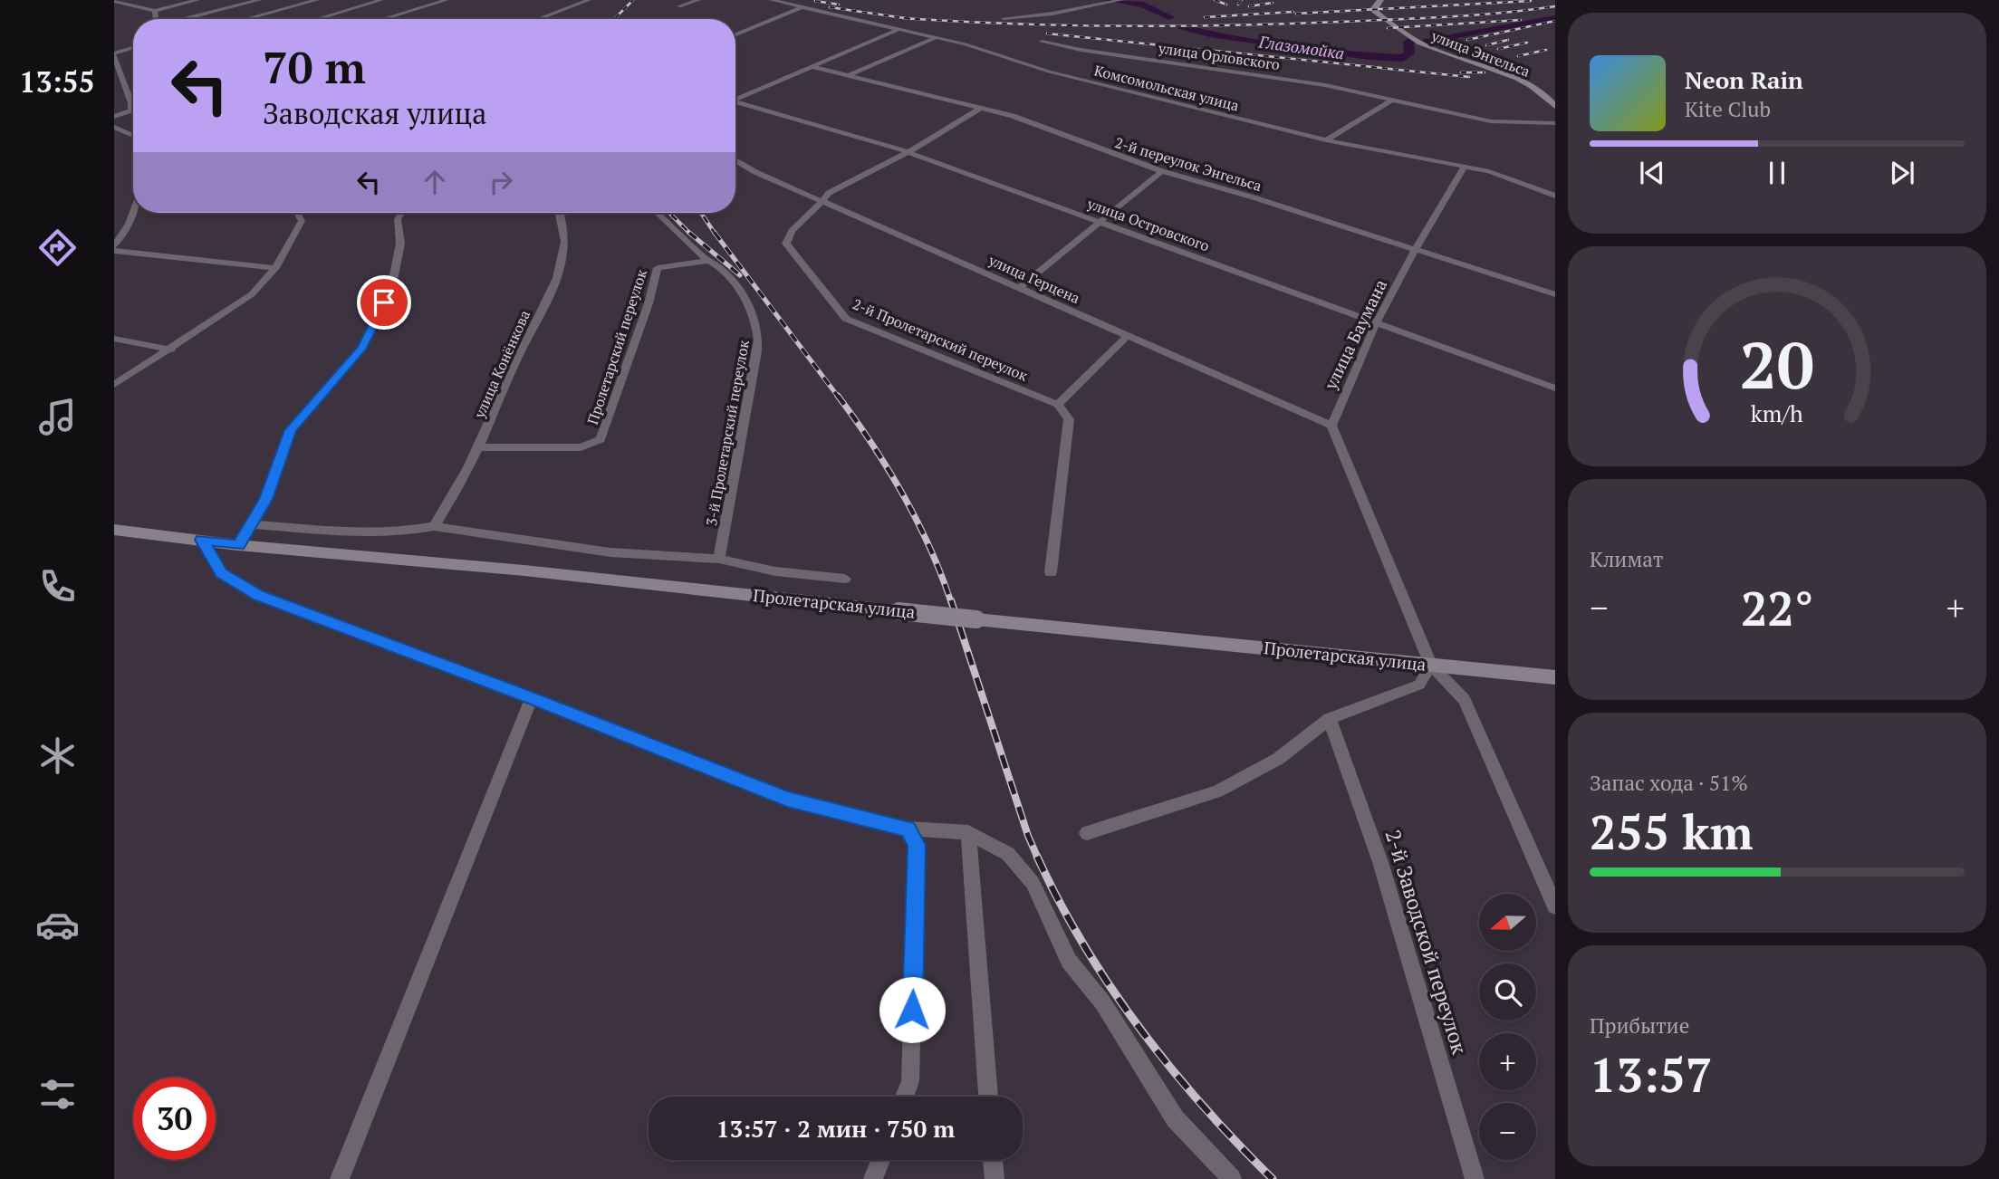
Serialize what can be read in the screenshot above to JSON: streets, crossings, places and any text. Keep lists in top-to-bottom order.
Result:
{
  "streets": {
    "main road": ["улица Энгельса", "Пролетарская улица"],
    "street": [
      "улица Орловского",
      "Комсомольская улица",
      "2-й переулок Энгельса",
      "улица Островского",
      "улица Герцена",
      "улица Баумана",
      "2-й Пролетарский переулок",
      "Пролетарский переулок",
      "улица Конёнкова",
      "3-й Пролетарский переулок",
      "2-й Заводской переулок"
    ]
  },
  "crossings": [
    ["Комсомольская улица", "улица Баумана"],
    ["2-й переулок Энгельса", "улица Баумана"],
    ["улица Островского", "улица Баумана"],
    ["улица Герцена", "улица Баумана"],
    ["улица Герцена", "2-й Пролетарский переулок"],
    ["Пролетарский переулок", "улица Конёнкова"],
    ["Пролетарский переулок", "3-й Пролетарский переулок"],
    ["улица Конёнкова", "Пролетарская улица"],
    ["3-й Пролетарский переулок", "Пролетарская улица"]
  ],
  "water": ["Глазомойка"],
  "north": "left",
  "page": {
    "tabs": "13:55",
    "turn": ["70 m", "Заводская улица"],
    "song": ["Neon Rain", "Kite Club"],
    "tile": [
      "Климат",
      ["Запас хода · 51%", "255 km"],
      ["Прибытие", "13:57"]
    ],
    "heat": ["−", "22°", "+"],
    "map_buttons": ["+", "−"],
    "limit": "30",
    "trip": "13:57 · 2 мин · 750 m",
    "gauge": ["20", "km/h"]
  }
}
